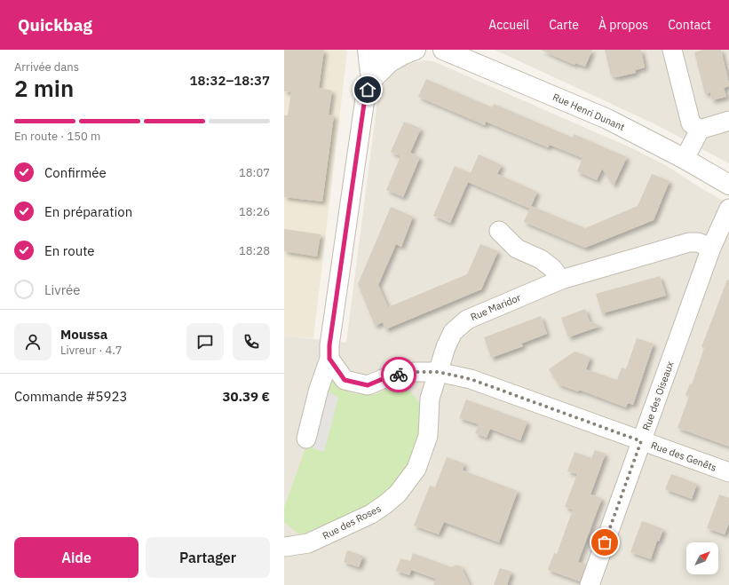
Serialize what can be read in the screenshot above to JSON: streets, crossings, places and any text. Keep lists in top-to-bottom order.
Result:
{
  "streets": {
    "street": [
      "Rue Henri Dunant",
      "Rue Maridor",
      "Rue des Oiseaux",
      "Rue des Genêts",
      "Rue des Roses"
    ]
  },
  "crossings": [
    ["Rue Maridor", "Rue des Oiseaux"],
    ["Rue Maridor", "Rue des Genêts"],
    ["Rue Maridor", "Rue des Roses"],
    ["Rue des Oiseaux", "Rue des Genêts"],
    ["Rue des Genêts", "Rue des Roses"]
  ],
  "north": "top right",
  "page": {
    "header": "Quickbag",
    "nav": [
      "Accueil",
      "Carte",
      "À propos",
      "Contact"
    ],
    "heading": ["2 min", "Arrivée dans", "18:32–18:37"],
    "panel": [
      "Moussa",
      "Livreur · 4.7",
      "Commande #5923",
      "30.39 €"
    ],
    "bar": "En route · 150 m",
    "list": [
      ["Confirmée", "18:07"],
      ["En préparation", "18:26"],
      ["En route", "18:28"],
      "Livrée"
    ],
    "buttons": ["Aide", "Partager"]
  }
}
